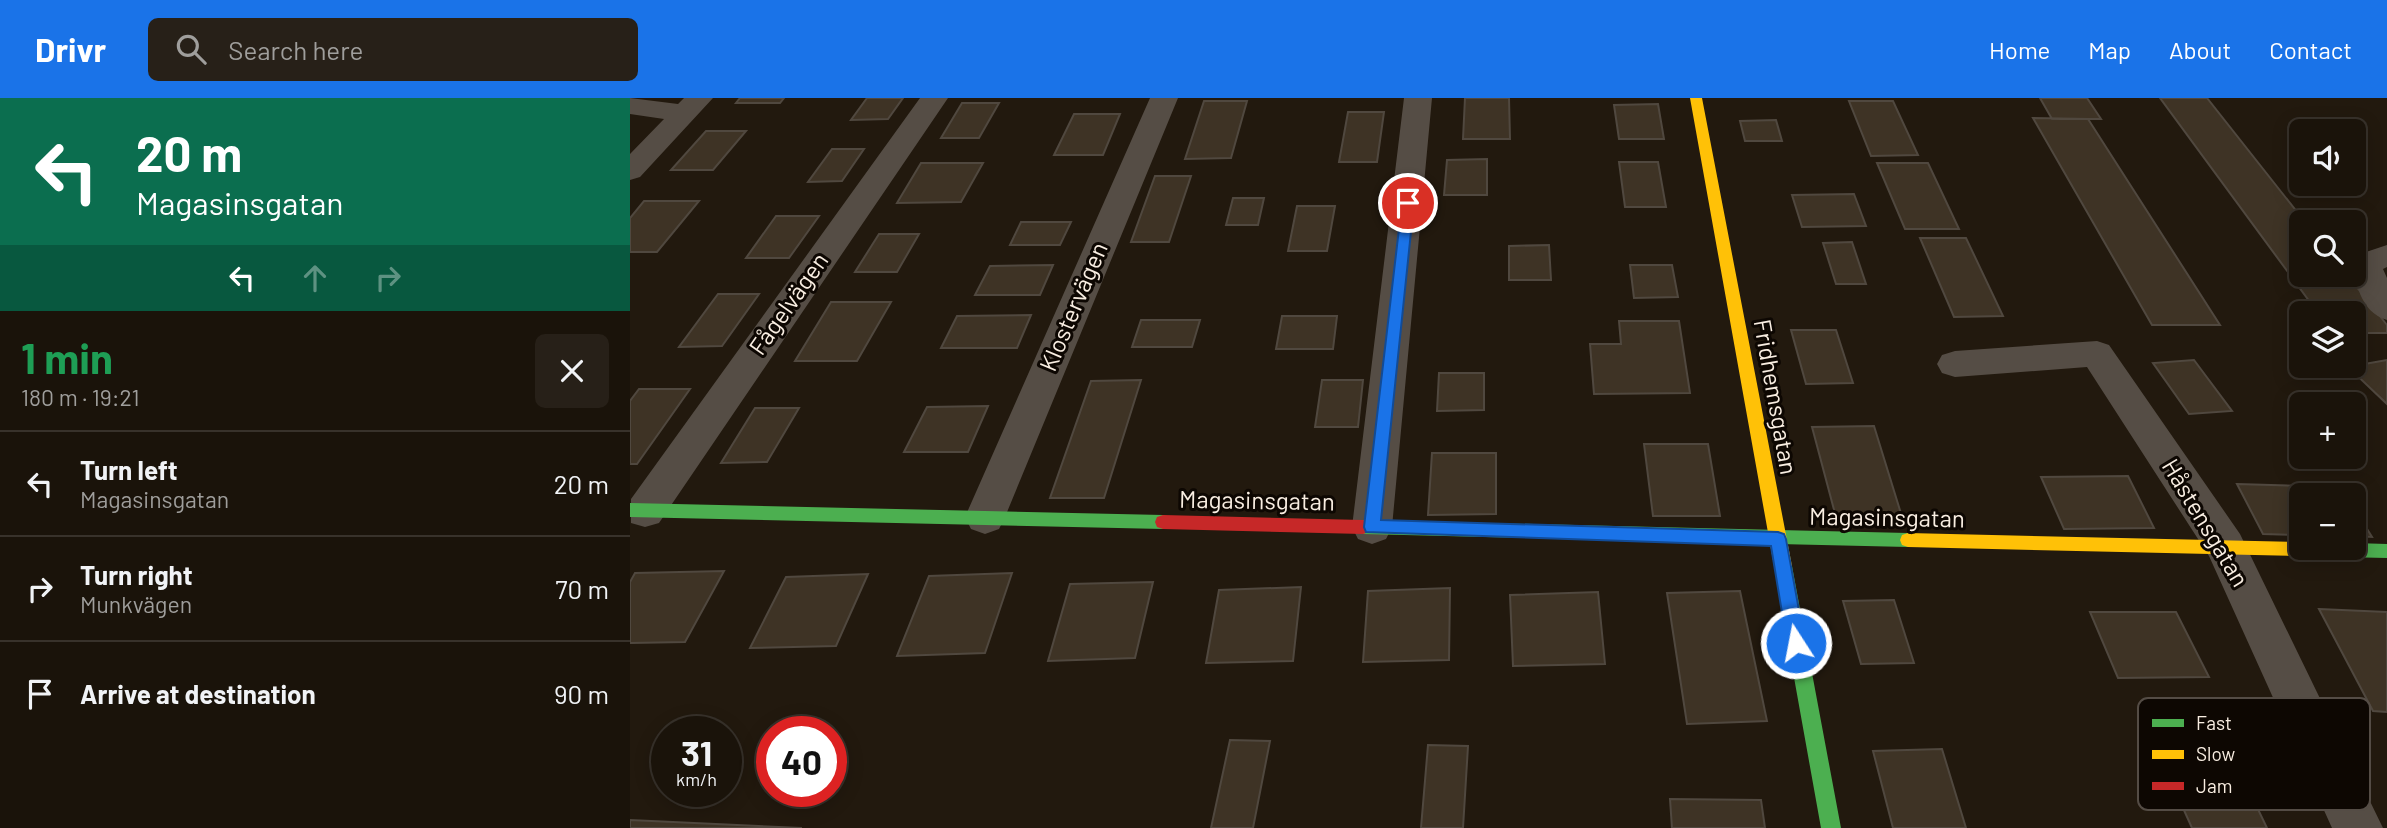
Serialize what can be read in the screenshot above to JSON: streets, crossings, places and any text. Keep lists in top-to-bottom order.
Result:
{
  "streets": {
    "street": [
      "Fågelvägen",
      "Klostervägen",
      "Fridhemsgatan",
      "Magasinsgatan",
      "Håstensgatan"
    ]
  },
  "crossings": [
    ["Fågelvägen", "Magasinsgatan"],
    ["Klostervägen", "Magasinsgatan"],
    ["Fridhemsgatan", "Magasinsgatan"],
    ["Magasinsgatan", "Håstensgatan"]
  ],
  "legend": ["Fast", "Slow", "Jam"],
  "page": {
    "header": "Drivr",
    "search": "Search here",
    "nav": [
      "Home",
      "Map",
      "About",
      "Contact"
    ],
    "turn": ["20 m", "Magasinsgatan"],
    "map_buttons": ["+", "−"],
    "heading": ["1 min", "180 m · 19:21"],
    "list": [
      {
        "name": "Turn left",
        "note": "Magasinsgatan",
        "value": "20 m"
      },
      {
        "name": "Turn right",
        "note": "Munkvägen",
        "value": "70 m"
      },
      {
        "name": "Arrive at destination",
        "value": "90 m"
      }
    ],
    "speed": "31 km/h",
    "limit": "40"
  }
}
